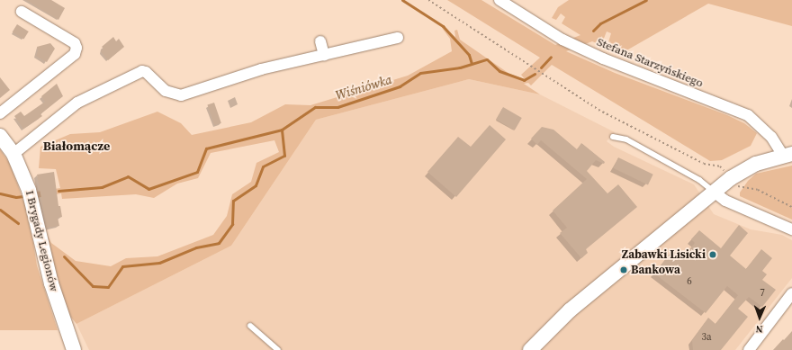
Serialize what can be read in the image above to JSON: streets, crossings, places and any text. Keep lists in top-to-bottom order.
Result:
{
  "streets": {
    "street": ["Stefana Starzyńskiego", "I Brygady Legionów"]
  },
  "districts": ["Białomącze"],
  "water": ["Wiśniówka"],
  "places": ["Zabawki Lisicki", "Bankowa"],
  "house_numbers": ["6", "7", "3a"],
  "north": "bottom"
}
